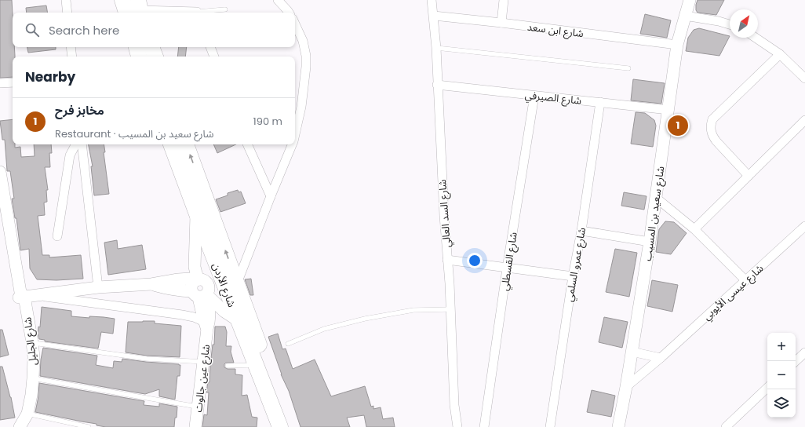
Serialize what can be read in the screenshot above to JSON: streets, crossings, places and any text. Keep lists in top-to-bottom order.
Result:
{
  "streets": {
    "highway": ["شارع الأردن"],
    "street": [
      "شارع ابن سعد",
      "شارع الصيرفي",
      "شارع السد العالي",
      "شارع سعيد بن المسيب",
      "شارع القسطلي",
      "شارع عمرو السلمي",
      "شارع عيسى الأيوبي",
      "شارع الجليل",
      "شارع عين جالوت"
    ]
  },
  "crossings": [
    ["شارع ابن سعد", "شارع السد العالي"],
    ["شارع ابن سعد", "شارع سعيد بن المسيب"],
    ["شارع الصيرفي", "شارع السد العالي"],
    ["شارع الصيرفي", "شارع سعيد بن المسيب"],
    ["شارع الصيرفي", "شارع القسطلي"],
    ["شارع الصيرفي", "شارع عمرو السلمي"],
    ["شارع سعيد بن المسيب", "شارع عيسى الأيوبي"]
  ],
  "north": "top right",
  "page": {
    "search": "Search here",
    "heading": "Nearby",
    "list": [
      {
        "mark": "1",
        "name": "مخابز فرح",
        "note": "Restaurant · شارع سعيد بن المسيب",
        "value": "190 m"
      }
    ],
    "pins": "1",
    "map_buttons": ["+", "−"]
  }
}
